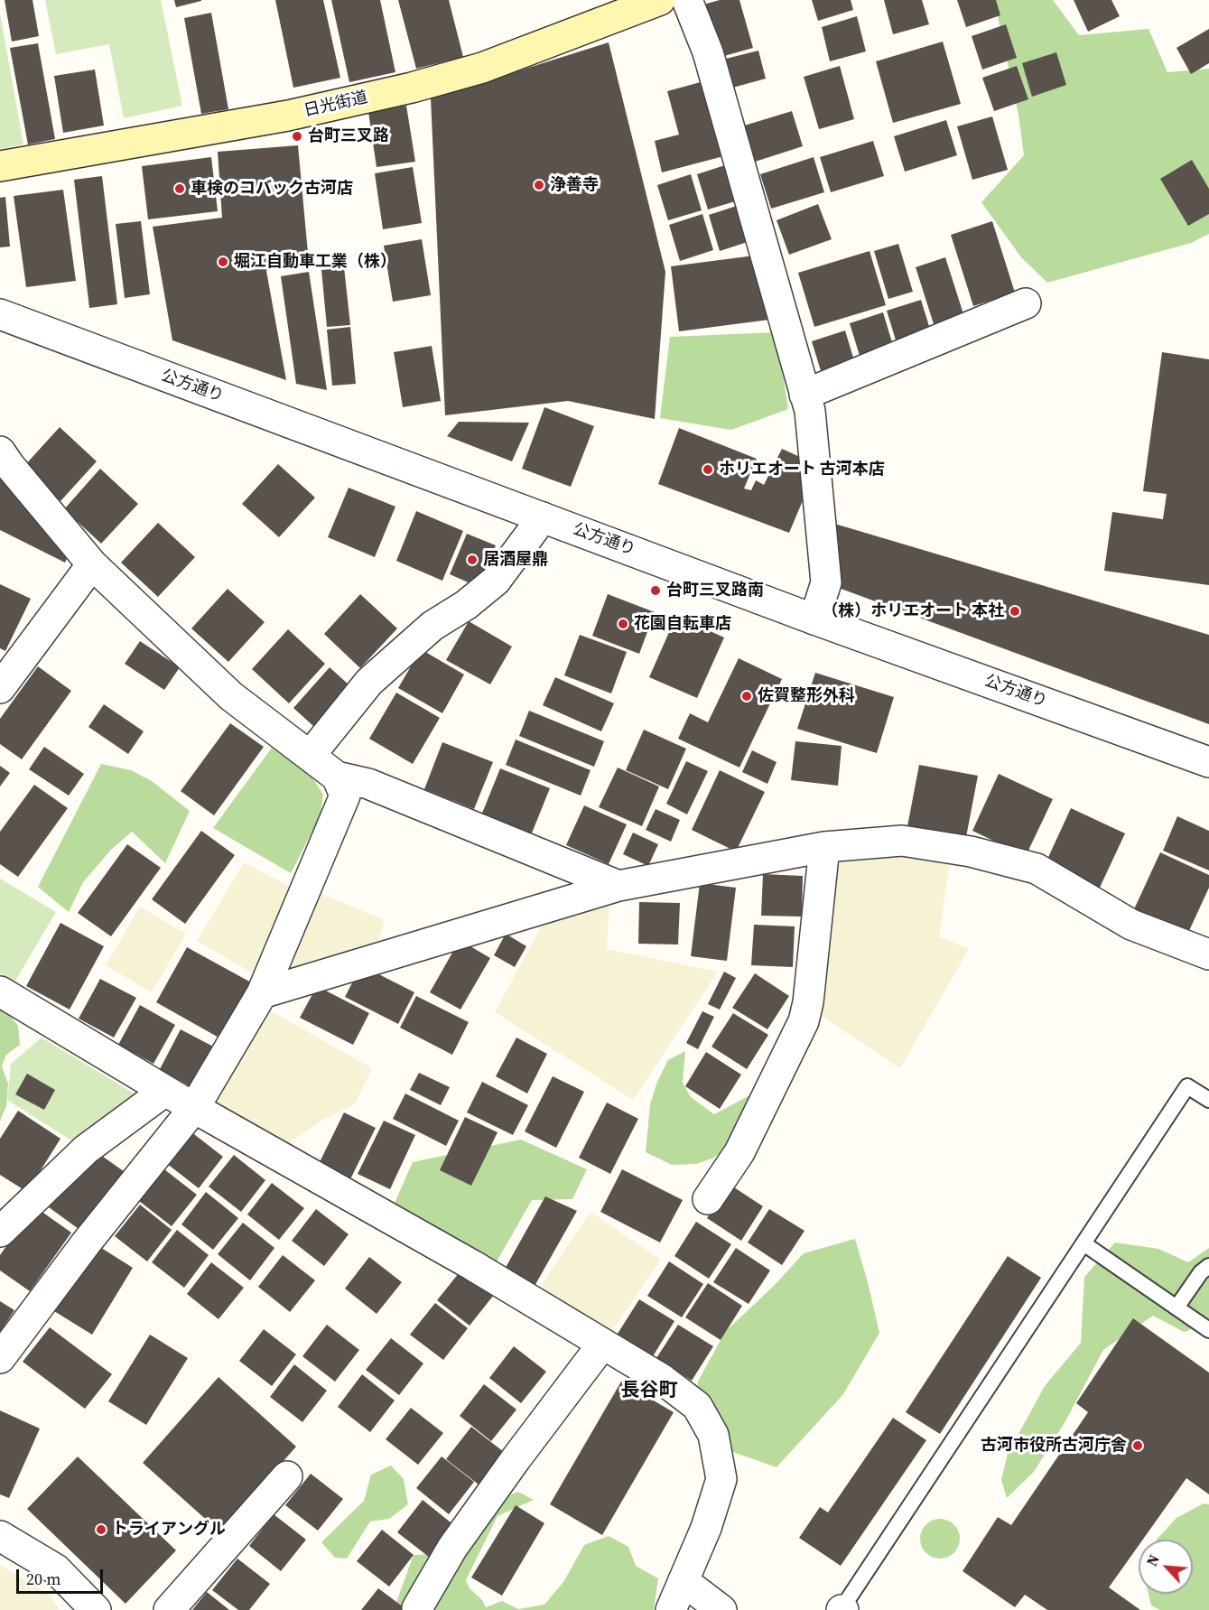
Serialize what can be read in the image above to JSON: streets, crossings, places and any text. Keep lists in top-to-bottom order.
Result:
{
  "streets": {
    "main road": ["日光街道"],
    "street": ["公方通り"]
  },
  "districts": ["長谷町"],
  "places": [
    "台町三叉路",
    "浄善寺",
    "車検のコバック古河店",
    "堀江自動車工業（株）",
    "ホリエオート 古河本店",
    "居酒屋鼎",
    "台町三叉路南",
    "（株）ホリエオート 本社",
    "花園自転車店",
    "佐賀整形外科",
    "古河市役所古河庁舎",
    "トライアングル"
  ],
  "scale_bar": "20 m",
  "north": "top left"
}
